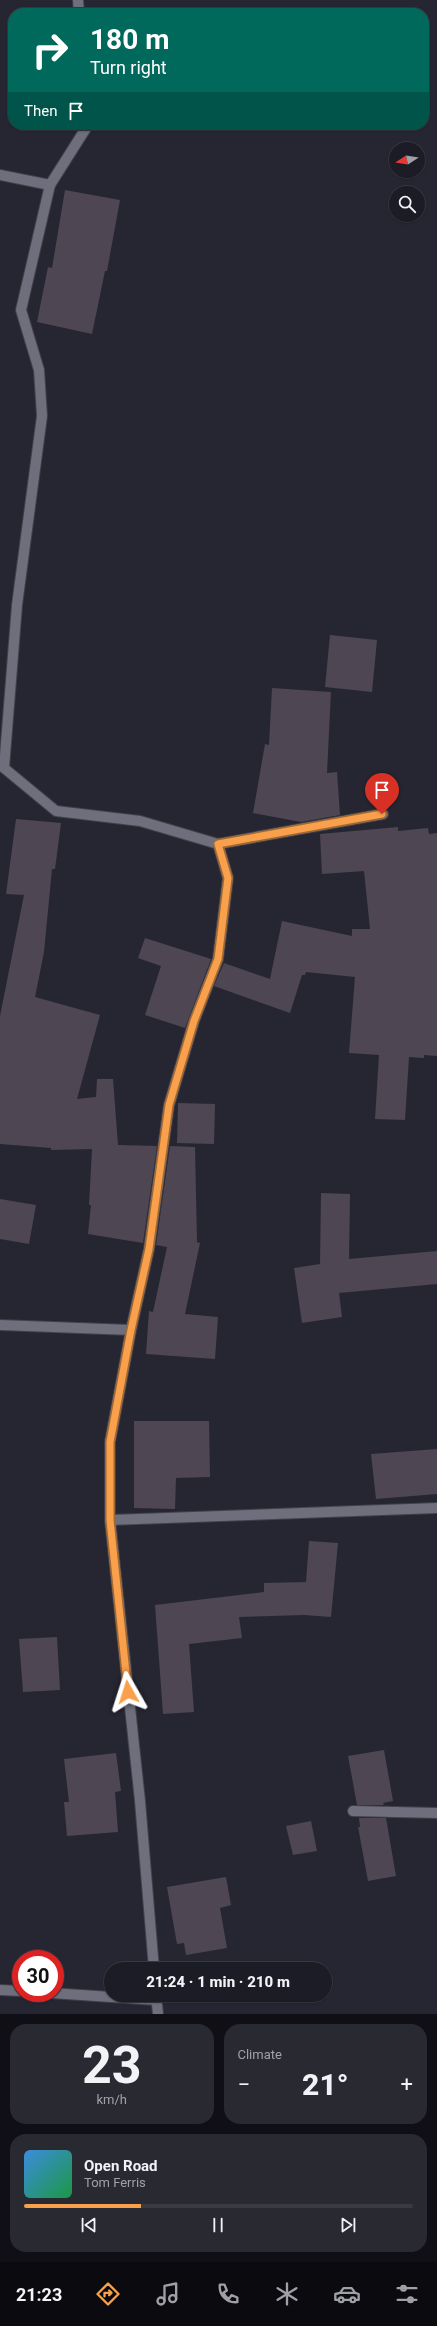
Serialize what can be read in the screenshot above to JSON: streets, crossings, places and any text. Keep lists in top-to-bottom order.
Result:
{
  "north": "left",
  "page": {
    "turn": ["180 m", "Turn right"],
    "then": "Then",
    "limit": "30",
    "trip": "21:24 · 1 min · 210 m",
    "tile": [
      ["23", "km/h"],
      "Climate"
    ],
    "heat": ["−", "21°", "+"],
    "song": ["Open Road", "Tom Ferris"],
    "tabs": "21:23"
  }
}
